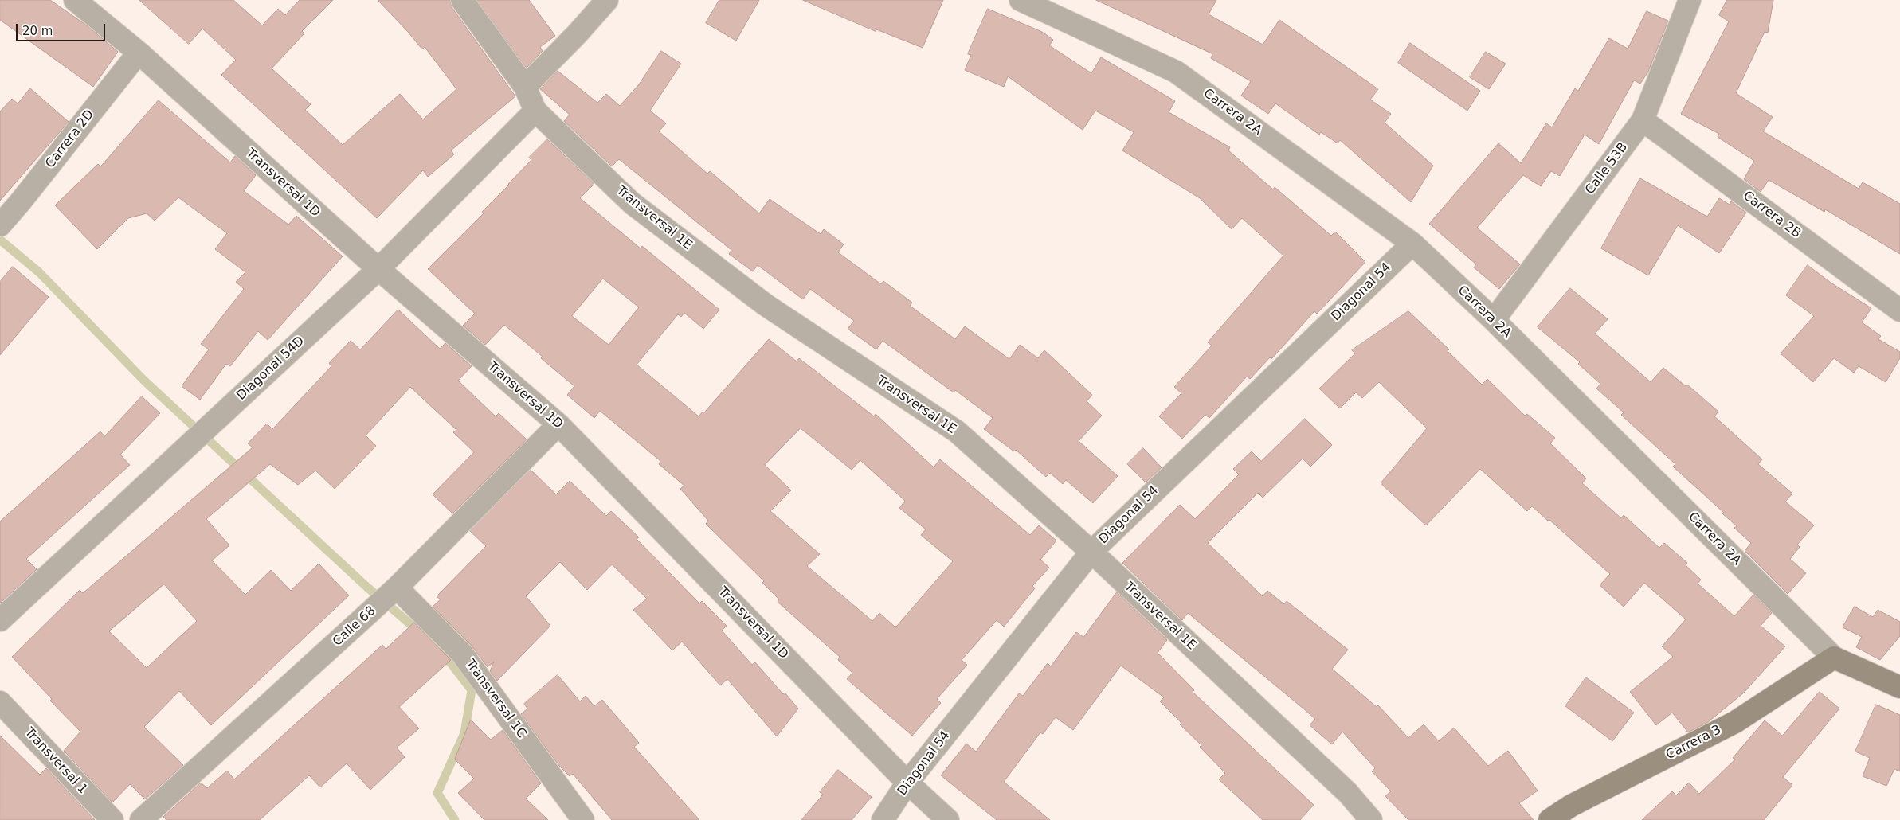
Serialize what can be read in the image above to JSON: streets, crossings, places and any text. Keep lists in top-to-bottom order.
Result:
{
  "streets": {
    "street": [
      "Carrera 2A",
      "Carrera 2D",
      "Calle 53B",
      "Transversal 1D",
      "Carrera 2B",
      "Transversal 1E",
      "Diagonal 54",
      "Diagonal 54D",
      "Calle 68",
      "Transversal 1C",
      "Carrera 3",
      "Transversal 1"
    ]
  },
  "crossings": [
    ["Carrera 2A", "Calle 53B"],
    ["Carrera 2A", "Diagonal 54"],
    ["Carrera 2A", "Carrera 3"],
    ["Carrera 2D", "Transversal 1D"],
    ["Calle 53B", "Carrera 2B"],
    ["Transversal 1D", "Diagonal 54"],
    ["Transversal 1D", "Diagonal 54D"],
    ["Transversal 1D", "Calle 68"],
    ["Transversal 1E", "Diagonal 54"],
    ["Transversal 1E", "Diagonal 54D"],
    ["Calle 68", "Transversal 1C"]
  ],
  "scale_bar": "20 m"
}
